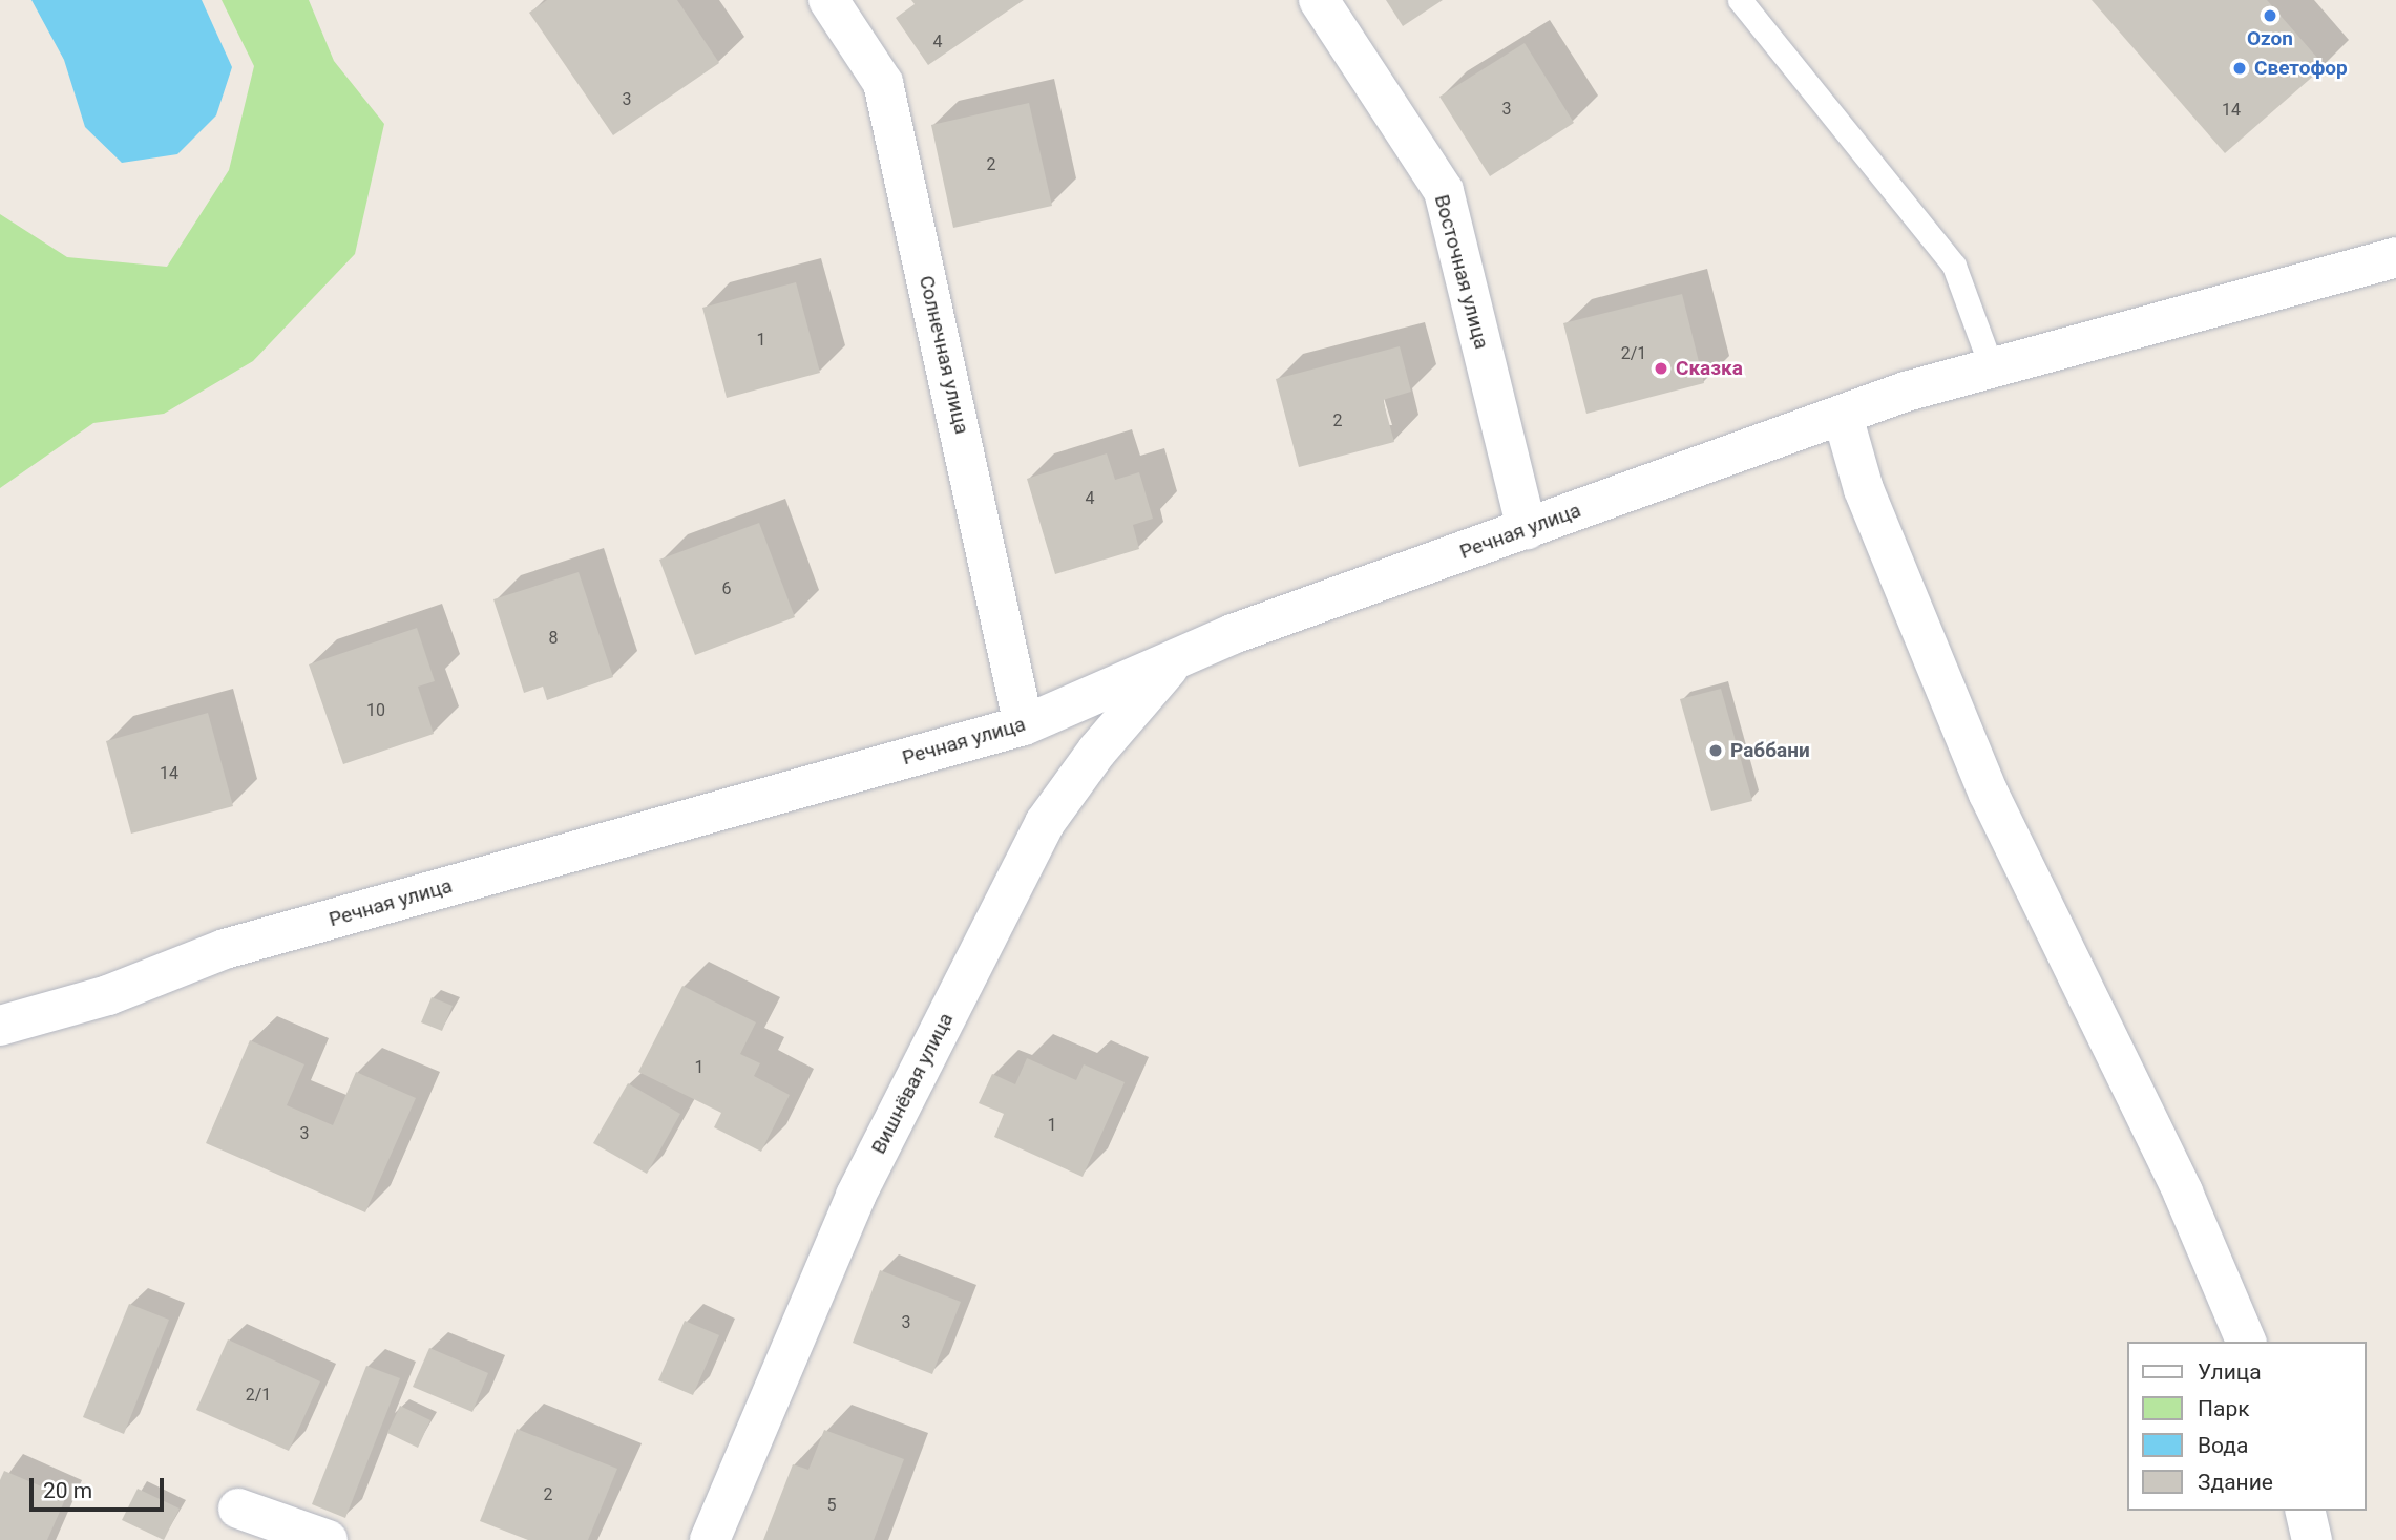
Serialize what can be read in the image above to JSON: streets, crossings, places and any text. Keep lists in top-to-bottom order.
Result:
{
  "streets": {
    "street": [
      "Восточная улица",
      "Солнечная улица",
      "Речная улица",
      "Вишнёвая улица"
    ]
  },
  "crossings": [
    ["Восточная улица", "Речная улица"],
    ["Солнечная улица", "Речная улица"],
    ["Речная улица", "Вишнёвая улица"]
  ],
  "places": [
    "Ozon",
    "Светофор",
    "Сказка",
    "Раббани"
  ],
  "house_numbers": [
    "4",
    "3",
    "3",
    "14",
    "2",
    "1",
    "2/1",
    "2",
    "4",
    "6",
    "8",
    "10",
    "14",
    "1",
    "1",
    "3",
    "3",
    "2/1",
    "2",
    "5"
  ],
  "legend": [
    "Улица",
    "Парк",
    "Вода",
    "Здание"
  ],
  "scale_bar": "20 m"
}
